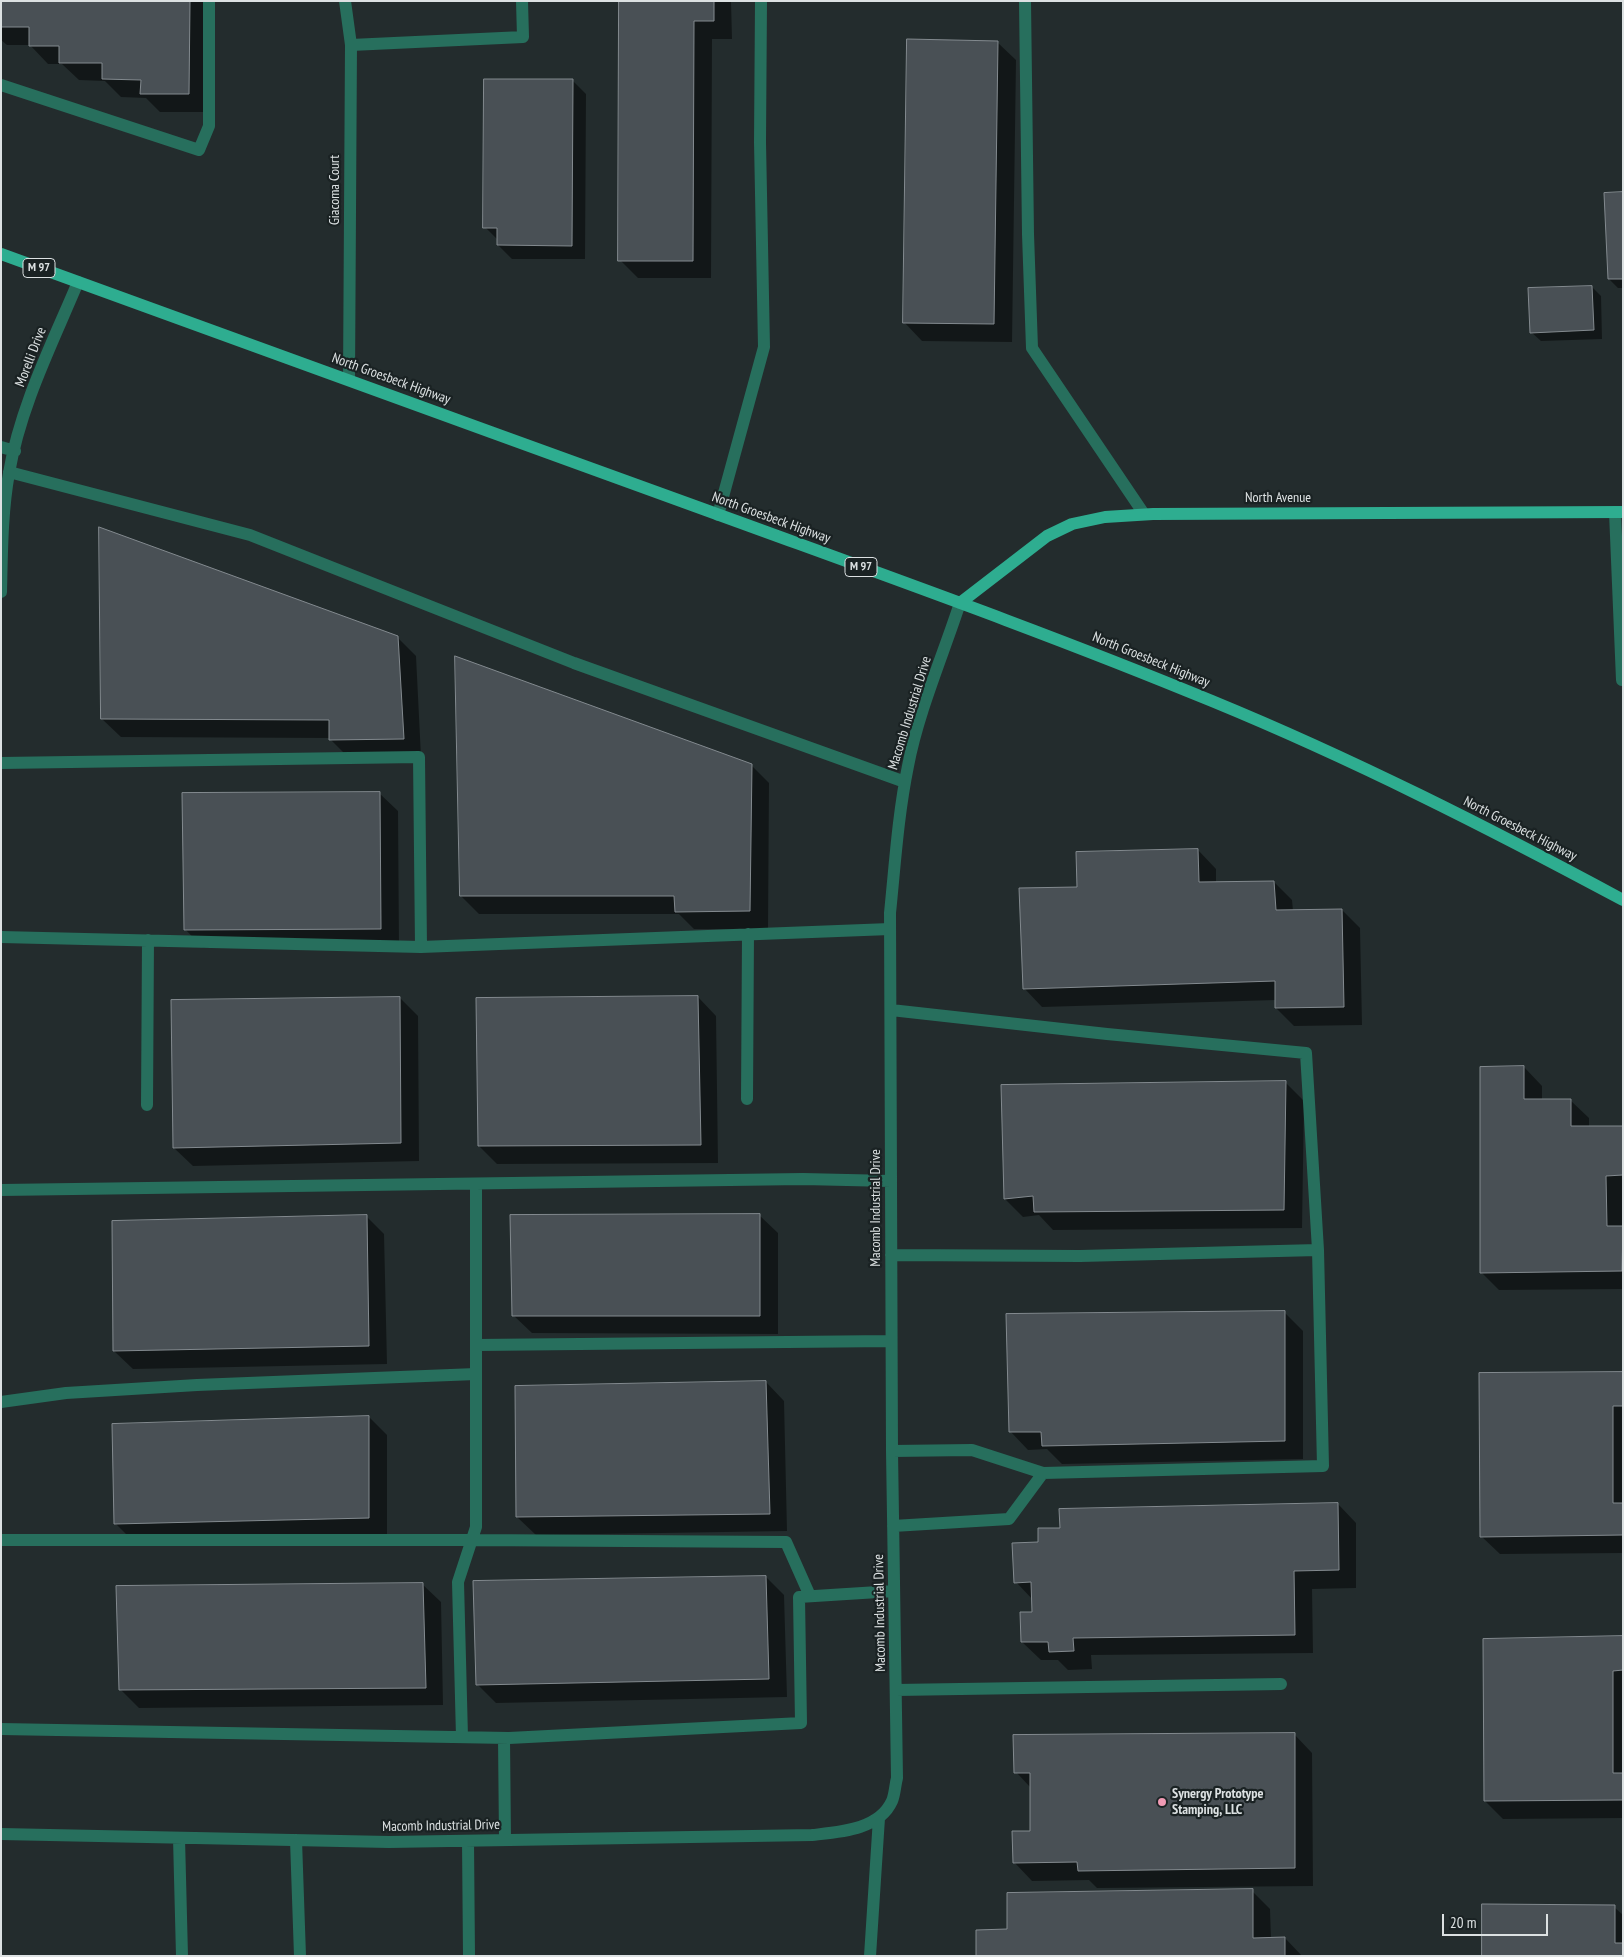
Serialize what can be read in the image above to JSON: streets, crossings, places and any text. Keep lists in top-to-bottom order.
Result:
{
  "streets": {
    "main road": ["M 97", "North Groesbeck Highway", "North Avenue"],
    "street": ["Giacoma Court", "Morelli Drive", "Macomb Industrial Drive"]
  },
  "crossings": [
    ["Giacoma Court", "North Groesbeck Highway"],
    ["Morelli Drive", "North Groesbeck Highway"],
    ["North Groesbeck Highway", "North Avenue"],
    ["North Groesbeck Highway", "Macomb Industrial Drive"],
    ["North Avenue", "Macomb Industrial Drive"]
  ],
  "places": ["Synergy Prototype Stamping, LLC"],
  "scale_bar": "20 m"
}
